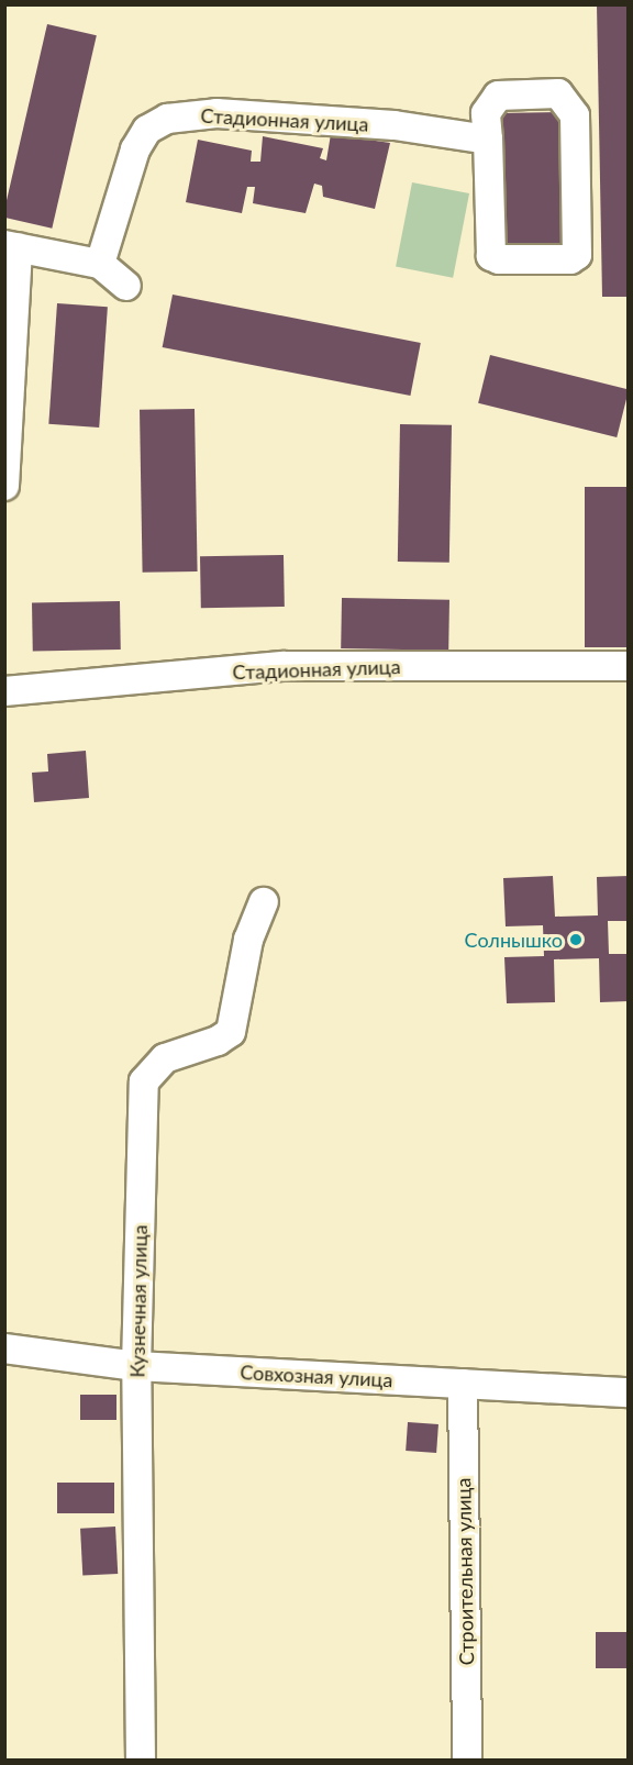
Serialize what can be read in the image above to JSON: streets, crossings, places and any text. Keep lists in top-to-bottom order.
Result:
{
  "streets": {
    "street": [
      "Стадионная улица",
      "Кузнечная улица",
      "Совхозная улица",
      "Строительная улица"
    ]
  },
  "crossings": [
    ["Кузнечная улица", "Совхозная улица"],
    ["Совхозная улица", "Строительная улица"]
  ],
  "places": ["Солнышко"]
}
